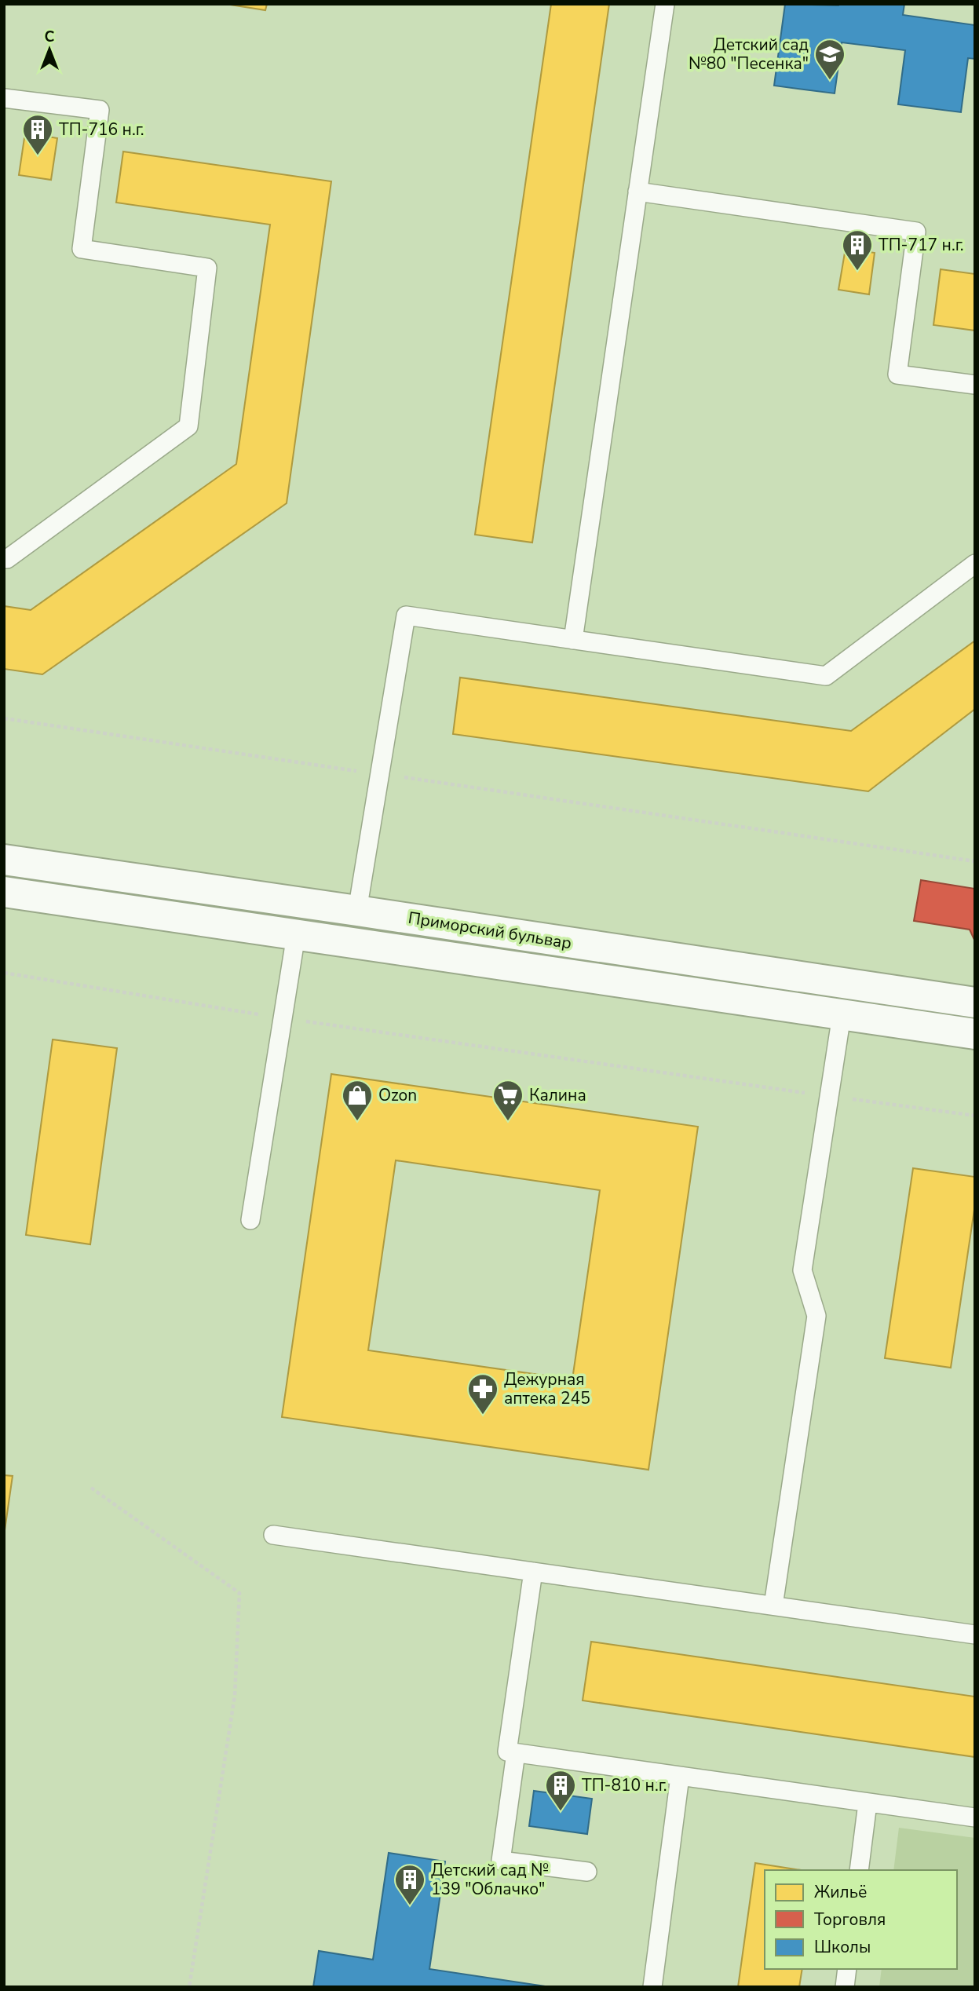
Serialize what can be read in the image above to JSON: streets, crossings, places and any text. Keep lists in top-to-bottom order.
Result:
{
  "streets": {
    "main road": ["Приморский бульвар"]
  },
  "places": {
    "school or university": ["Детский сад №80 \"Песенка\""],
    "building": [
      "ТП-716 н.г.",
      "ТП-717 н.г.",
      "ТП-810 н.г.",
      "Детский сад № 139 \"Облачко\""
    ],
    "shop": ["Ozon"],
    "supermarket": ["Калина"],
    "pharmacy": ["Дежурная аптека 245"]
  },
  "legend": ["Жильё", "Торговля", "Школы"],
  "north": "top"
}
